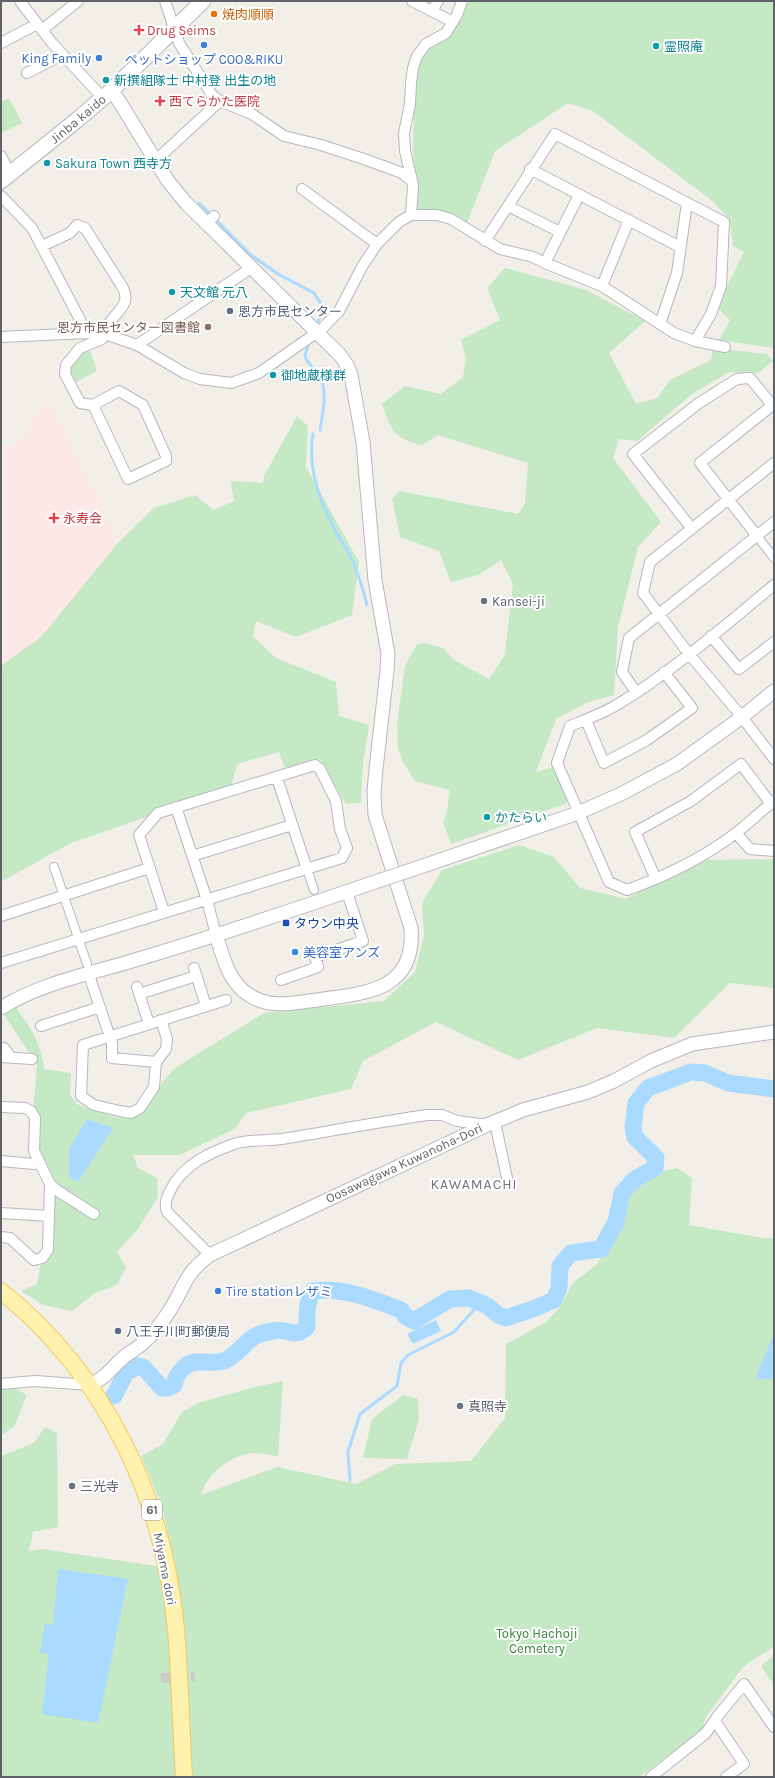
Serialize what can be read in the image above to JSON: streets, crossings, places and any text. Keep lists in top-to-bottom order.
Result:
{
  "streets": {
    "main road": ["Jinba kaido", "61", "Miyama dori"],
    "street": ["Oosawagawa Kuwanoha-Dori"]
  },
  "crossings": [
    ["Oosawagawa Kuwanoha-Dori", "Miyama dori"]
  ],
  "districts": ["KAWAMACHI"],
  "parks": ["Tokyo Hachoji Cemetery"],
  "places": {
    "other": [
      "焼肉順順",
      "ペットショップ COO&RIKU",
      "霊照庵",
      "King Family",
      "新撰組隊士 中村登 出生の地",
      "Sakura Town 西寺方",
      "天文館 元八",
      "恩方市民センター",
      "恩方市民センター図書館",
      "御地蔵様群",
      "Kansei-ji",
      "かたらい",
      "美容室アンズ",
      "Tire stationレザミ",
      "八王子川町郵便局",
      "真照寺",
      "三光寺"
    ],
    "health": ["Drug Seims", "西てらかた医院", "永寿会"],
    "transit": ["タウン中央"]
  }
}
